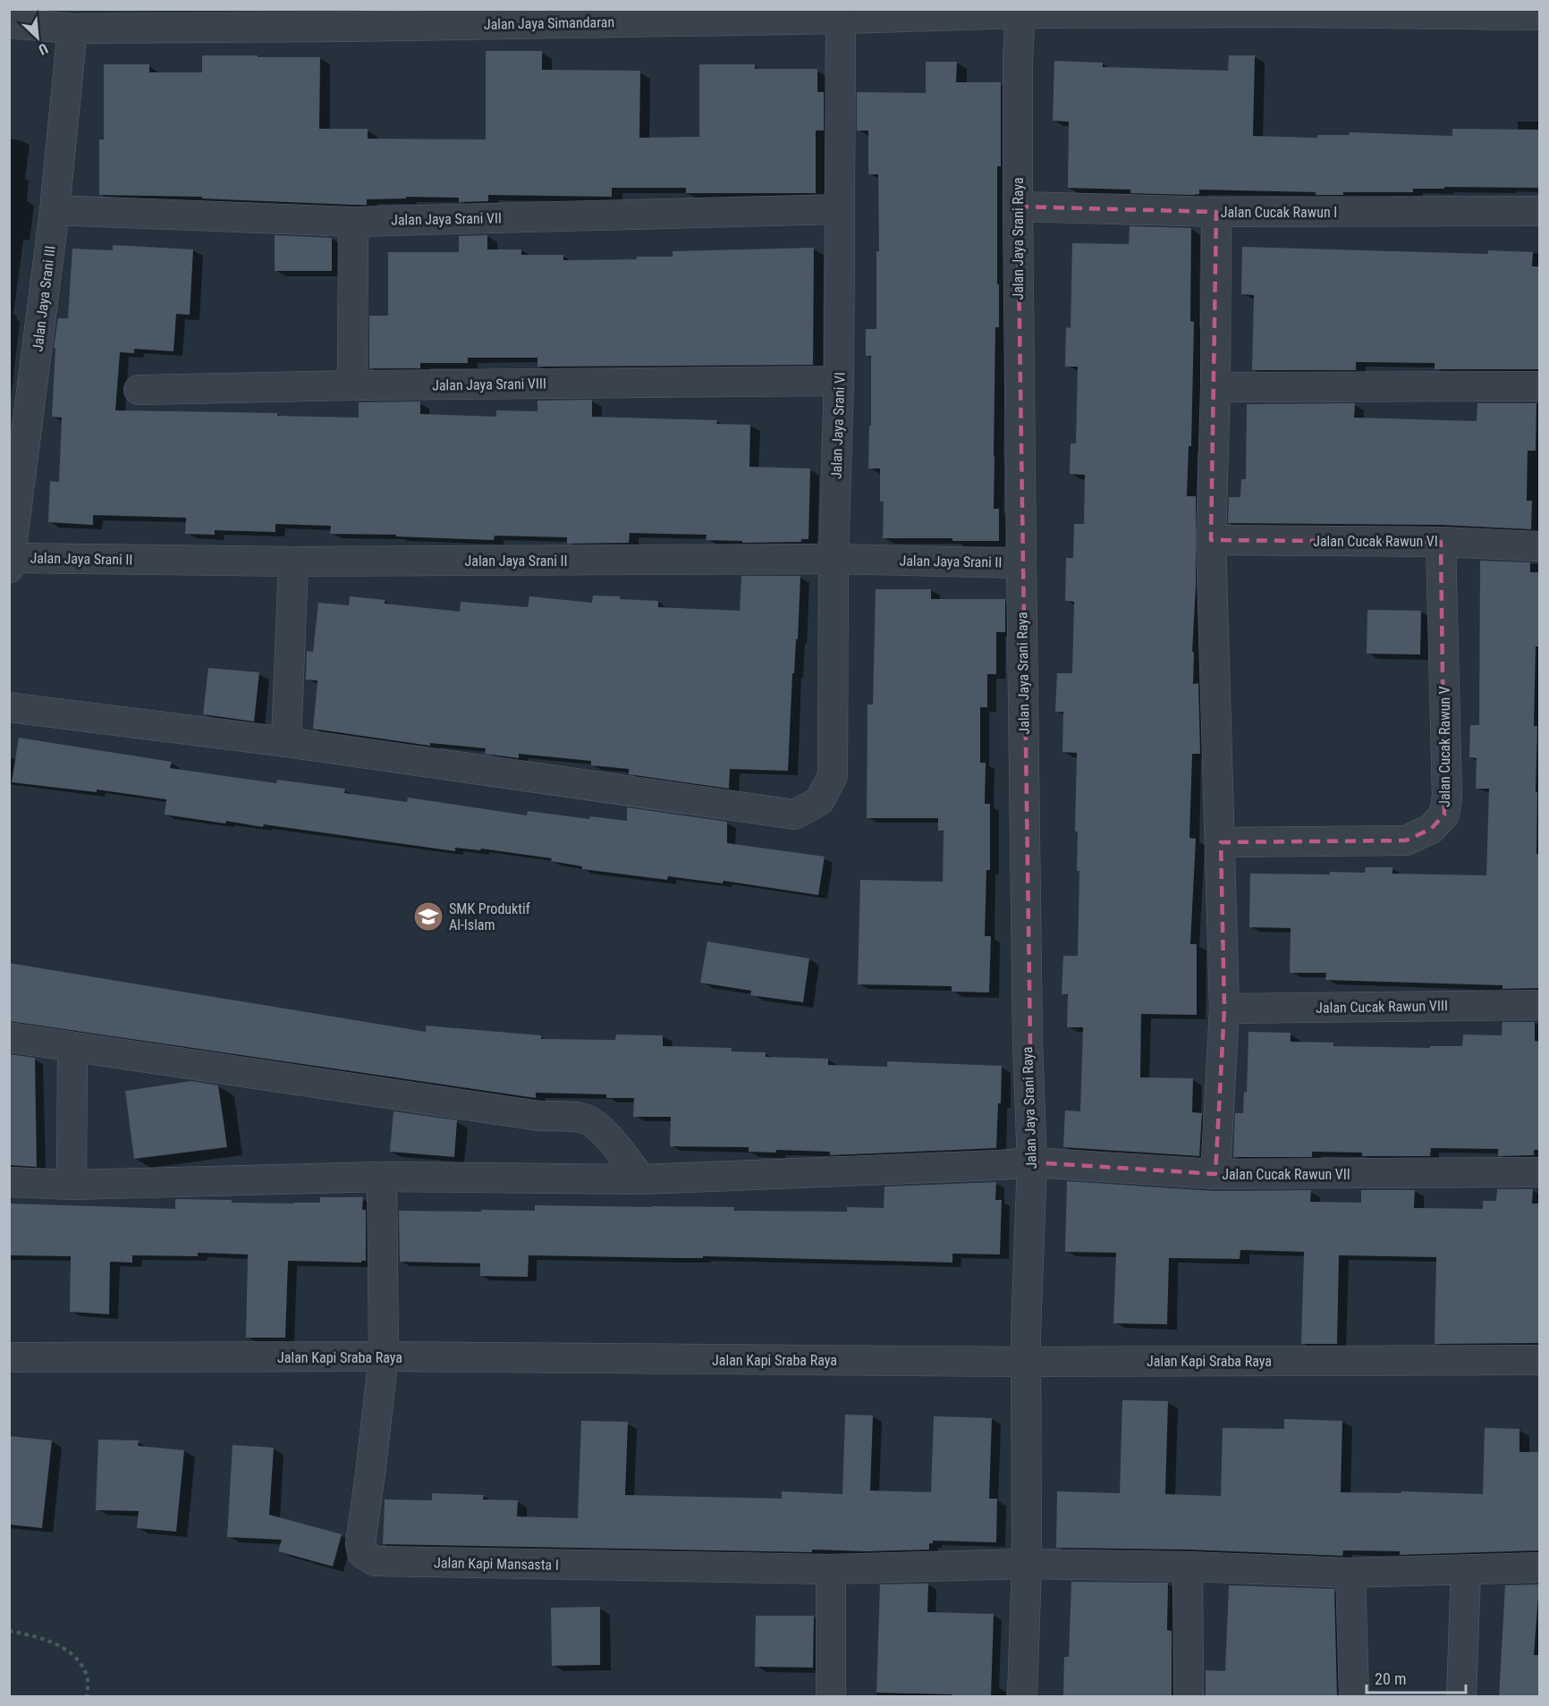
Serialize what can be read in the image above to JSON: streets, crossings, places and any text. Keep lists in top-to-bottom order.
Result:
{
  "streets": {
    "street": [
      "Jalan Jaya Simandaran",
      "Jalan Cucak Rawun I",
      "Jalan Jaya Srani VII",
      "Jalan Jaya Srani Raya",
      "Jalan Jaya Srani III",
      "Jalan Jaya Srani VIII",
      "Jalan Jaya Srani VI",
      "Jalan Cucak Rawun VI",
      "Jalan Jaya Srani II",
      "Jalan Cucak Rawun V",
      "Jalan Cucak Rawun VIII",
      "Jalan Cucak Rawun VII",
      "Jalan Kapi Sraba Raya",
      "Jalan Kapi Mansasta I"
    ]
  },
  "crossings": [
    ["Jalan Jaya Simandaran", "Jalan Jaya Srani Raya"],
    ["Jalan Jaya Simandaran", "Jalan Jaya Srani III"],
    ["Jalan Jaya Simandaran", "Jalan Jaya Srani VI"],
    ["Jalan Cucak Rawun I", "Jalan Jaya Srani Raya"],
    ["Jalan Jaya Srani VII", "Jalan Jaya Srani III"],
    ["Jalan Jaya Srani VII", "Jalan Jaya Srani VI"],
    ["Jalan Jaya Srani Raya", "Jalan Jaya Srani II"],
    ["Jalan Jaya Srani Raya", "Jalan Cucak Rawun VII"],
    ["Jalan Jaya Srani Raya", "Jalan Kapi Sraba Raya"],
    ["Jalan Jaya Srani Raya", "Jalan Kapi Mansasta I"],
    ["Jalan Jaya Srani III", "Jalan Jaya Srani II"],
    ["Jalan Jaya Srani VIII", "Jalan Jaya Srani VI"],
    ["Jalan Jaya Srani VI", "Jalan Jaya Srani II"],
    ["Jalan Cucak Rawun VI", "Jalan Cucak Rawun V"],
    ["Jalan Cucak Rawun VII", "Jalan Kapi Mansasta I"],
    ["Jalan Kapi Sraba Raya", "Jalan Kapi Mansasta I"]
  ],
  "places": {
    "school or university": ["SMK Produktif Al-Islam"]
  },
  "scale_bar": "20 m",
  "north": "bottom right"
}
